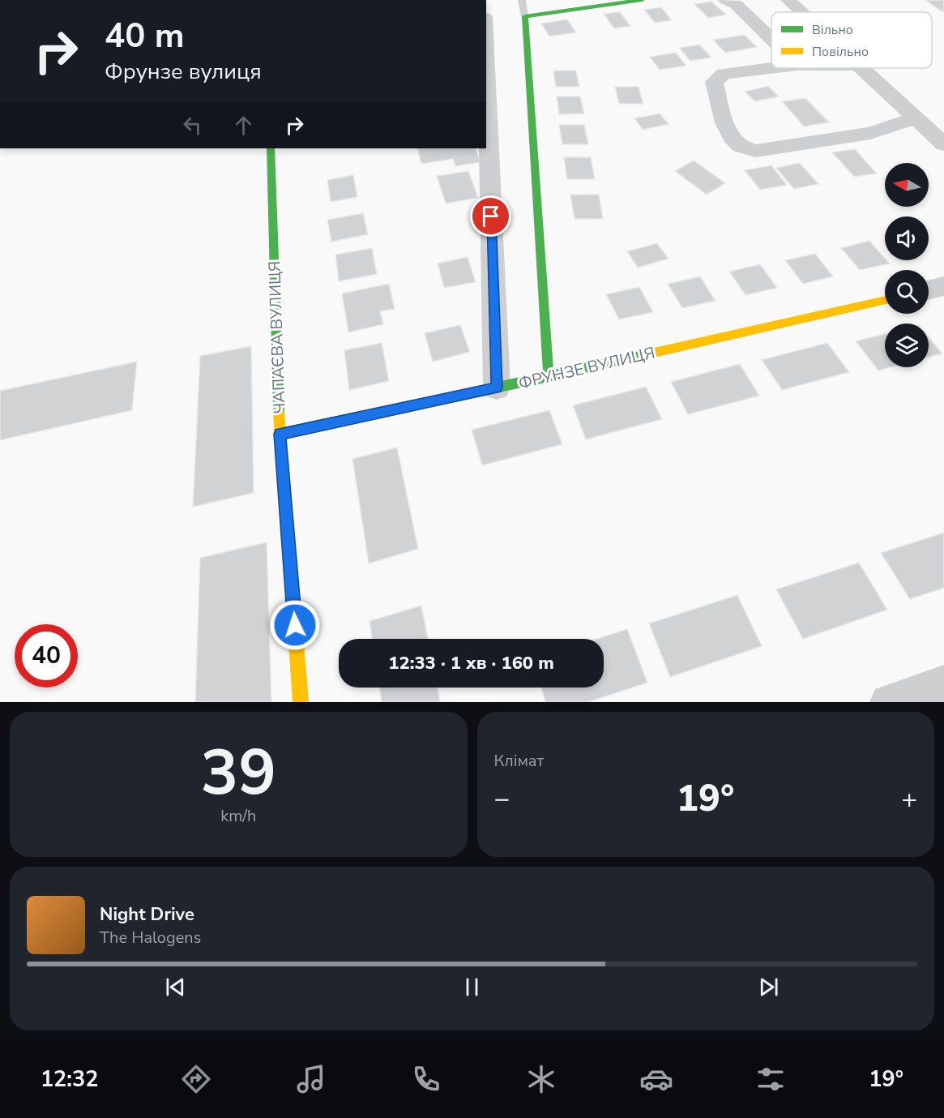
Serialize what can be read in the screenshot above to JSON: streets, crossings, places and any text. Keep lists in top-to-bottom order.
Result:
{
  "streets": {
    "street": ["ЧАПАЄВА ВУЛИЦЯ", "ФРУНЗЕ ВУЛИЦЯ"]
  },
  "crossings": [
    ["ЧАПАЄВА ВУЛИЦЯ", "ФРУНЗЕ ВУЛИЦЯ"]
  ],
  "legend": ["Вільно", "Повільно"],
  "north": "left",
  "page": {
    "turn": ["40 m", "Фрунзе вулиця"],
    "limit": "40",
    "trip": "12:33 · 1 хв · 160 m",
    "tile": [
      ["39", "km/h"],
      "Клімат"
    ],
    "heat": ["−", "19°", "+"],
    "song": ["Night Drive", "The Halogens"],
    "tabs": ["12:32", "19°"]
  }
}
